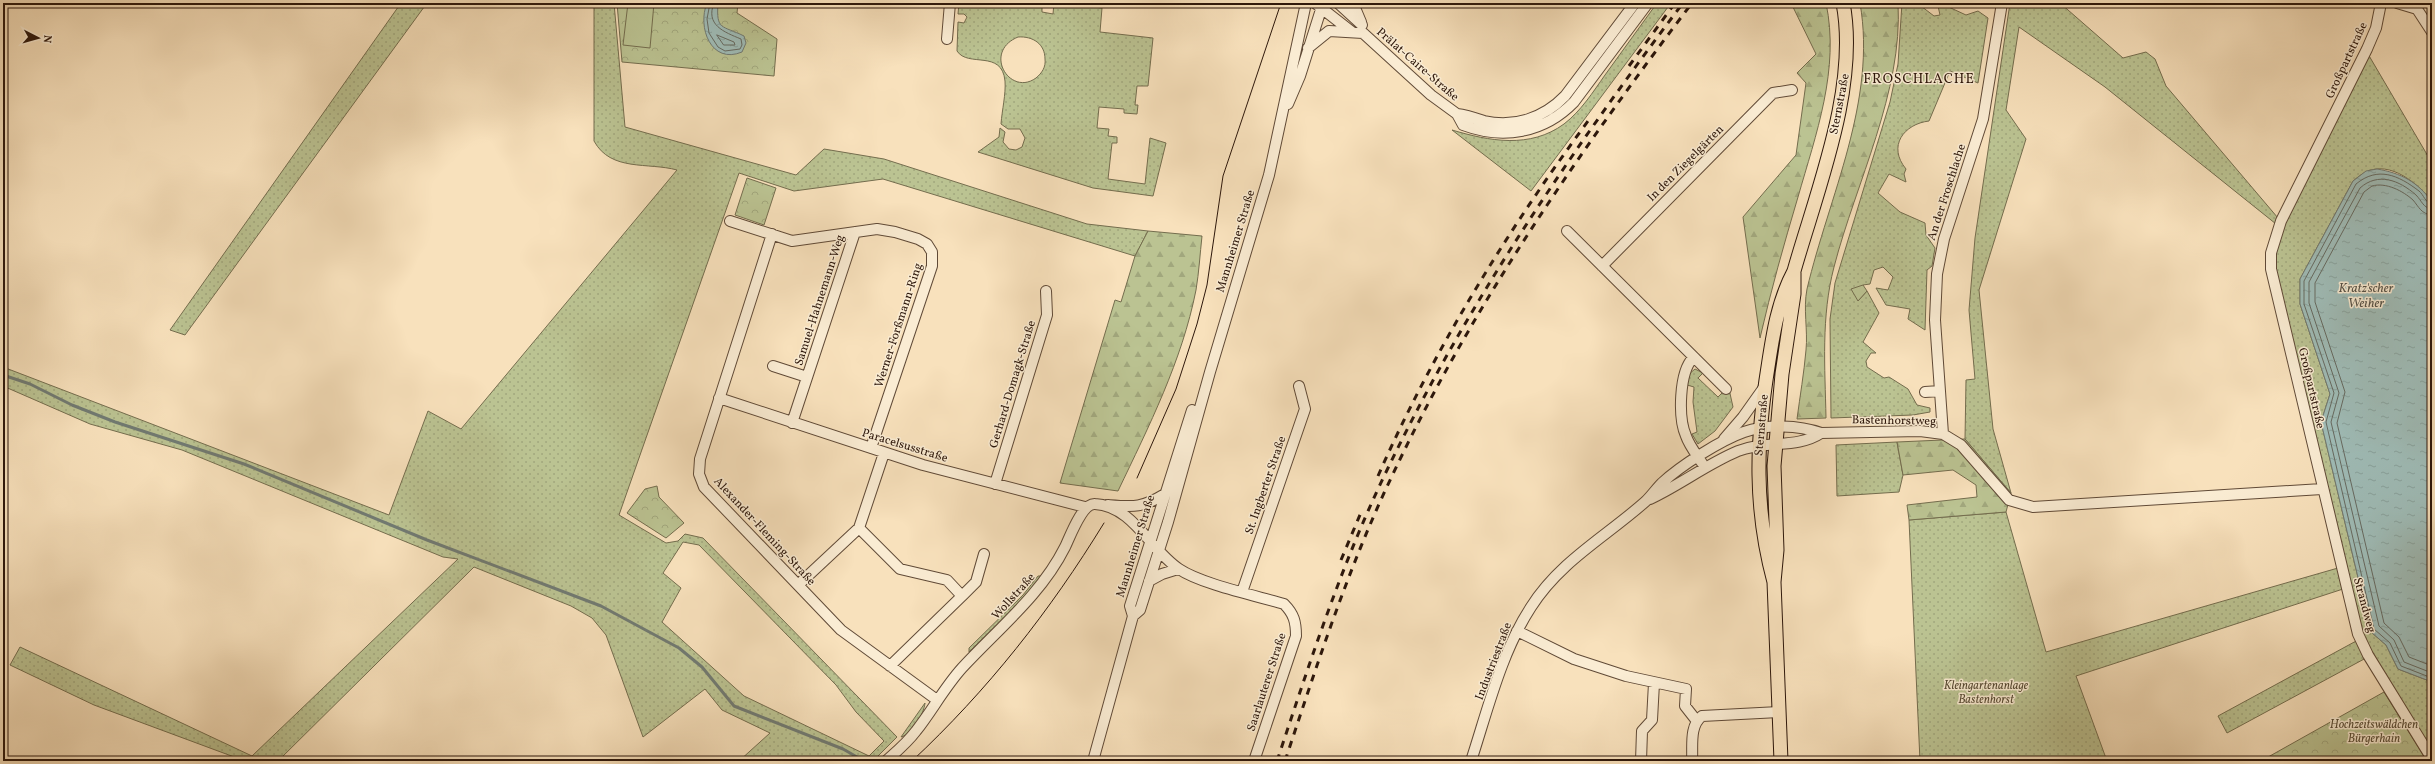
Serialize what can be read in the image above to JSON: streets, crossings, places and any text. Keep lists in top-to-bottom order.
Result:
{
  "streets": {
    "main road": ["Sternstraße"],
    "street": [
      "Großpartstraße",
      "Prälat-Caire-Straße",
      "In den Ziegelgärten",
      "An der Froschlache",
      "Mannheimer Straße",
      "Samuel-Hahnemann-Weg",
      "Werner-Forßmann-Ring",
      "Gerhard-Domagk-Straße",
      "Bastenhorstweg",
      "Paracelsusstraße",
      "St. Ingberter Straße",
      "Alexander-Fleming-Straße",
      "Wollstraße",
      "Strandweg",
      "Industriestraße",
      "Saarlauterer Straße"
    ]
  },
  "crossings": [
    ["Großpartstraße", "Bastenhorstweg"],
    ["Großpartstraße", "Strandweg"],
    ["Prälat-Caire-Straße", "Mannheimer Straße"],
    ["Sternstraße", "Bastenhorstweg"],
    ["Sternstraße", "Industriestraße"],
    ["An der Froschlache", "Bastenhorstweg"],
    ["Mannheimer Straße", "Saarlauterer Straße"],
    ["Samuel-Hahnemann-Weg", "Werner-Forßmann-Ring"],
    ["Samuel-Hahnemann-Weg", "Paracelsusstraße"],
    ["Werner-Forßmann-Ring", "Paracelsusstraße"],
    ["Werner-Forßmann-Ring", "Alexander-Fleming-Straße"],
    ["Gerhard-Domagk-Straße", "Paracelsusstraße"],
    ["Bastenhorstweg", "Strandweg"],
    ["Bastenhorstweg", "Industriestraße"],
    ["Paracelsusstraße", "Alexander-Fleming-Straße"],
    ["Paracelsusstraße", "Wollstraße"],
    ["St. Ingberter Straße", "Saarlauterer Straße"],
    ["Alexander-Fleming-Straße", "Wollstraße"]
  ],
  "districts": ["FROSCHLACHE"],
  "water": ["Kratz'scher Weiher"],
  "parks": ["Kleingartenanlage Bastenhorst", "Hochzeitswäldchen Bürgerhain"],
  "north": "right"
}
